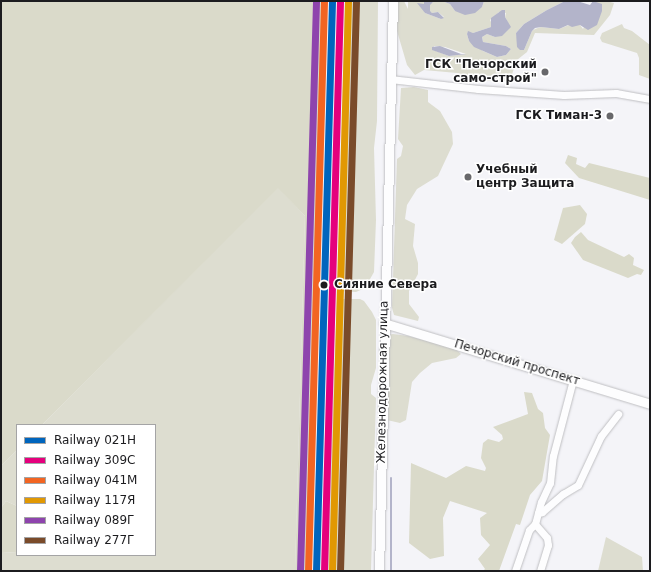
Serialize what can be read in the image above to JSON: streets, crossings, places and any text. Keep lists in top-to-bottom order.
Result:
{
  "streets": {
    "main road": ["Печорский проспект", "Железнодорожная улица"]
  },
  "crossings": [
    ["Печорский проспект", "Железнодорожная улица"]
  ],
  "places": [
    "ГСК \"Печорский само-строй\"",
    "ГСК Тиман-3",
    "Учебный центр Защита",
    "Сияние Севера"
  ],
  "lines": [
    "rail line 021Н",
    "rail line 309С",
    "rail line 041М",
    "rail line 117Я",
    "rail line 089Г",
    "rail line 277Г"
  ],
  "legend": [
    "Railway 021Н",
    "Railway 309С",
    "Railway 041М",
    "Railway 117Я",
    "Railway 089Г",
    "Railway 277Г"
  ]
}
